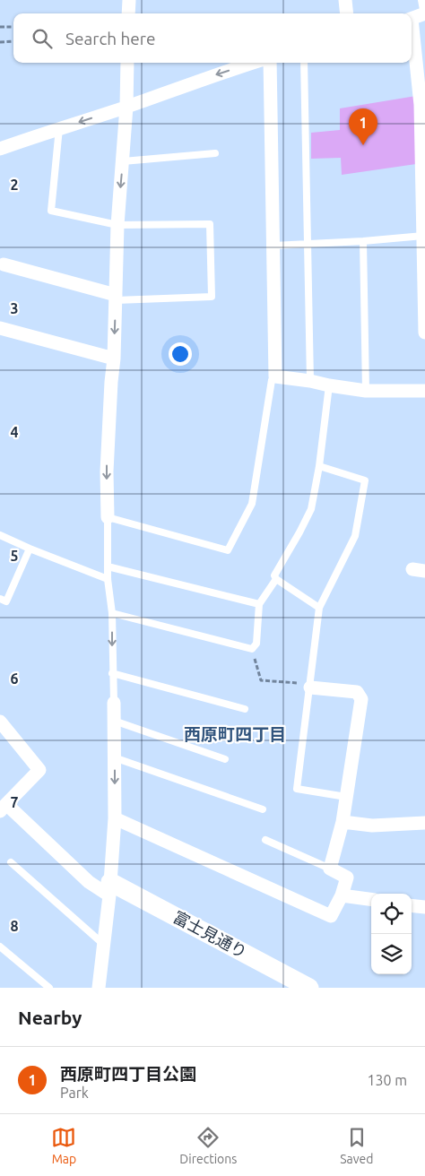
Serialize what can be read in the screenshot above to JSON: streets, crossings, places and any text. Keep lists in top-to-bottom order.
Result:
{
  "streets": {
    "street": ["富士見通り"]
  },
  "districts": ["西原町四丁目"],
  "page": {
    "search": "Search here",
    "pins": "1",
    "heading": "Nearby",
    "list": [
      {
        "mark": "1",
        "name": "西原町四丁目公園",
        "note": "Park",
        "value": "130 m"
      }
    ],
    "nav": ["Map", "Directions", "Saved"]
  },
  "grid": {
    "rows": [
      "2",
      "3",
      "4",
      "5",
      "6",
      "7",
      "8"
    ]
  }
}
